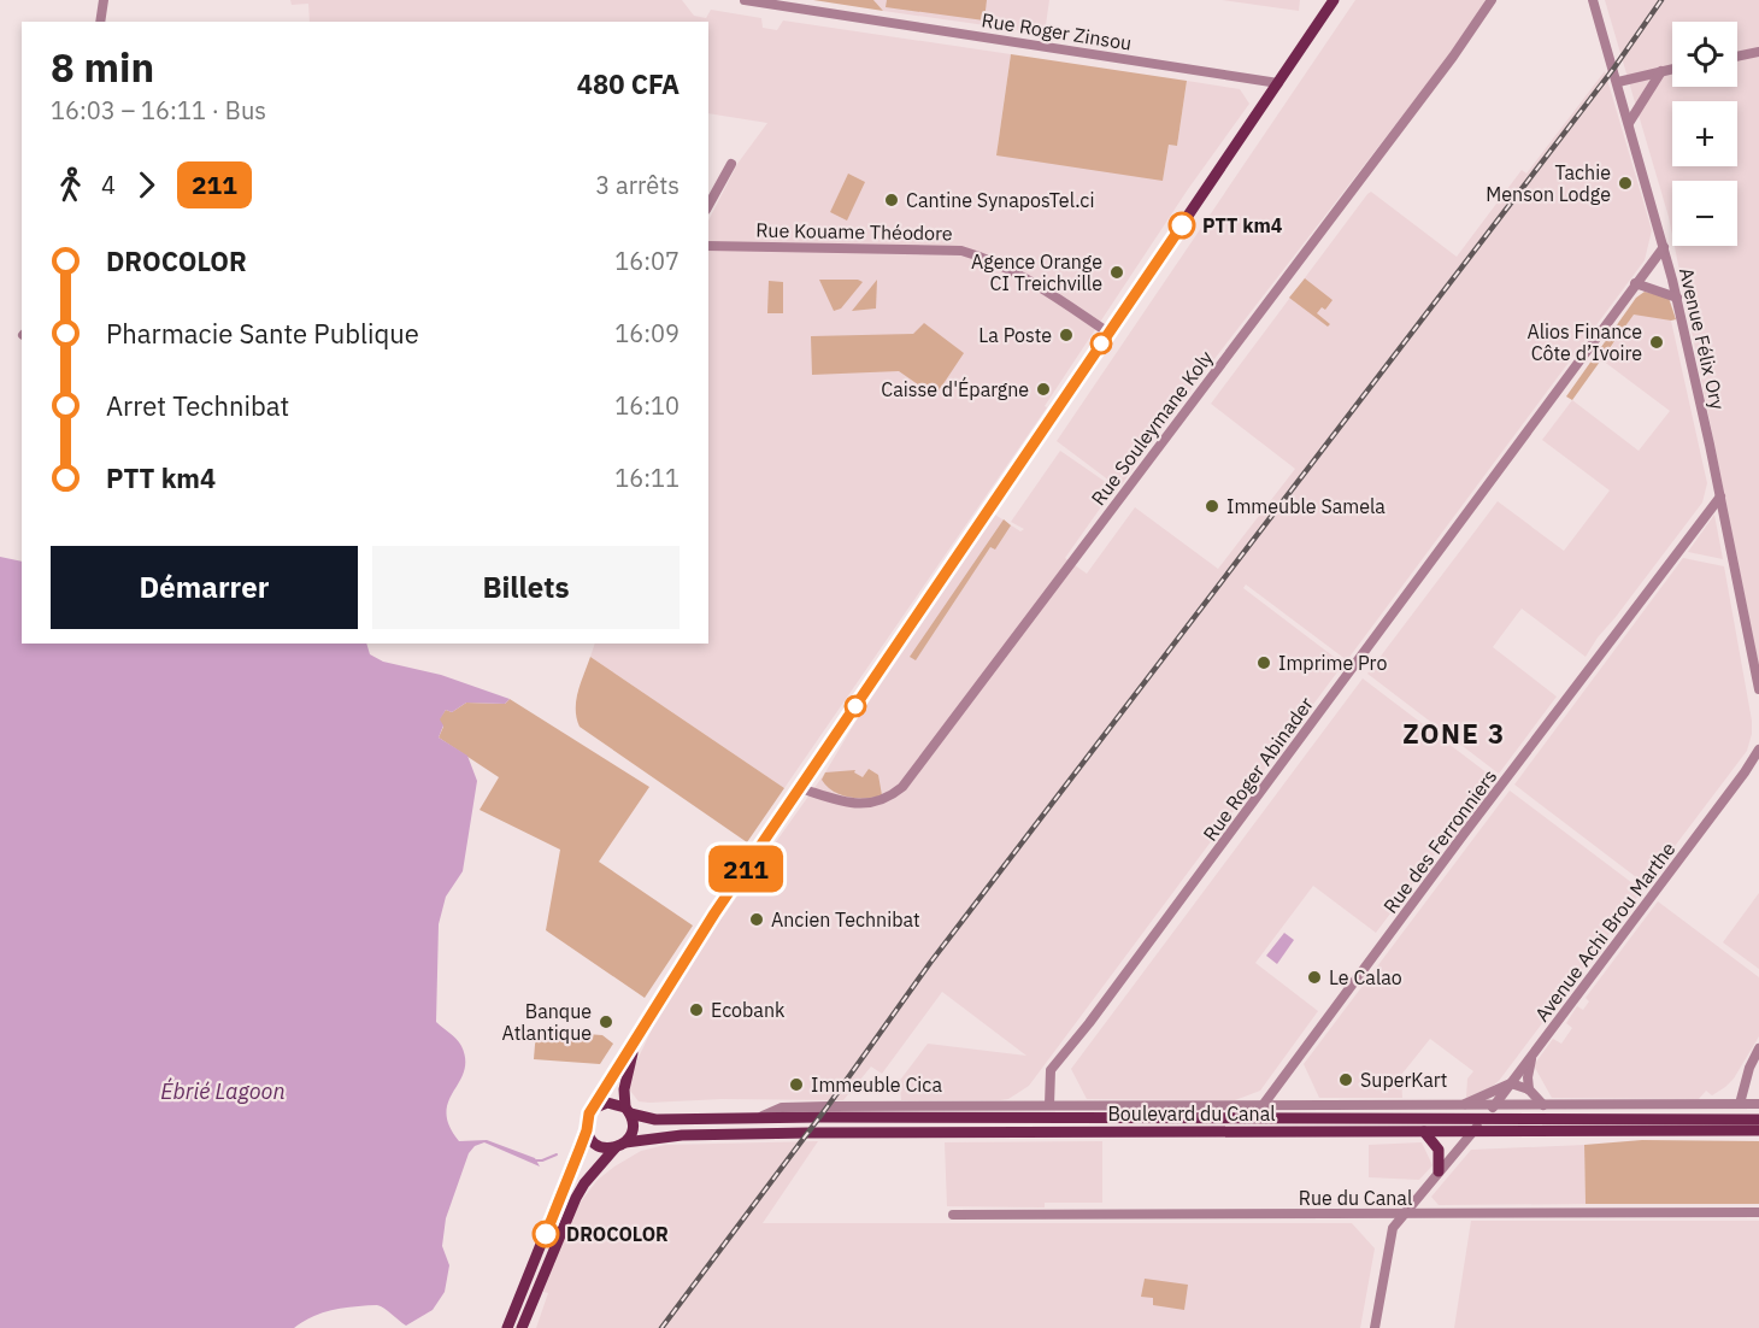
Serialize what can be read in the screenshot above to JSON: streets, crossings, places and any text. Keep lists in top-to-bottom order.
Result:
{
  "streets": {
    "main road": ["Boulevard du Canal"],
    "street": [
      "Rue Roger Zinsou",
      "Rue Kouame Théodore",
      "Avenue Félix Ory",
      "Rue Souleymane Koly",
      "Rue Roger Abinader",
      "Rue des Ferronniers",
      "Avenue Achi Brou Marthe",
      "Rue du Canal"
    ]
  },
  "crossings": [
    ["Avenue Félix Ory", "Rue Roger Abinader"],
    ["Avenue Félix Ory", "Rue des Ferronniers"],
    ["Rue Roger Abinader", "Boulevard du Canal"],
    ["Rue des Ferronniers", "Boulevard du Canal"],
    ["Avenue Achi Brou Marthe", "Boulevard du Canal"],
    ["Avenue Achi Brou Marthe", "Rue du Canal"]
  ],
  "districts": ["ZONE 3"],
  "water": ["Ébrié Lagoon"],
  "places": [
    "Tachie Menson Lodge",
    "Cantine SynaposTel.ci",
    "PTT km4",
    "Agence Orange CI Treichville",
    "La Poste",
    "Alios Finance Côte d’Ivoire",
    "Caisse d'Épargne",
    "Immeuble Samela",
    "Imprime Pro",
    "Ancien Technibat",
    "Le Calao",
    "Ecobank",
    "Banque Atlantique",
    "SuperKart",
    "Immeuble Cica",
    "DROCOLOR"
  ],
  "lines": ["bus line 211"],
  "page": {
    "on_map": "211",
    "map_buttons": ["+", "−"],
    "heading": ["8 min", "16:03 – 16:11 · Bus", "480 CFA"],
    "legs": ["4", "211", "3 arrêts"],
    "list": [
      {
        "name": "DROCOLOR",
        "value": "16:07"
      },
      {
        "name": "Pharmacie Sante Publique",
        "value": "16:09"
      },
      {
        "name": "Arret Technibat",
        "value": "16:10"
      },
      {
        "name": "PTT km4",
        "value": "16:11"
      }
    ],
    "buttons": ["Démarrer", "Billets"]
  }
}
